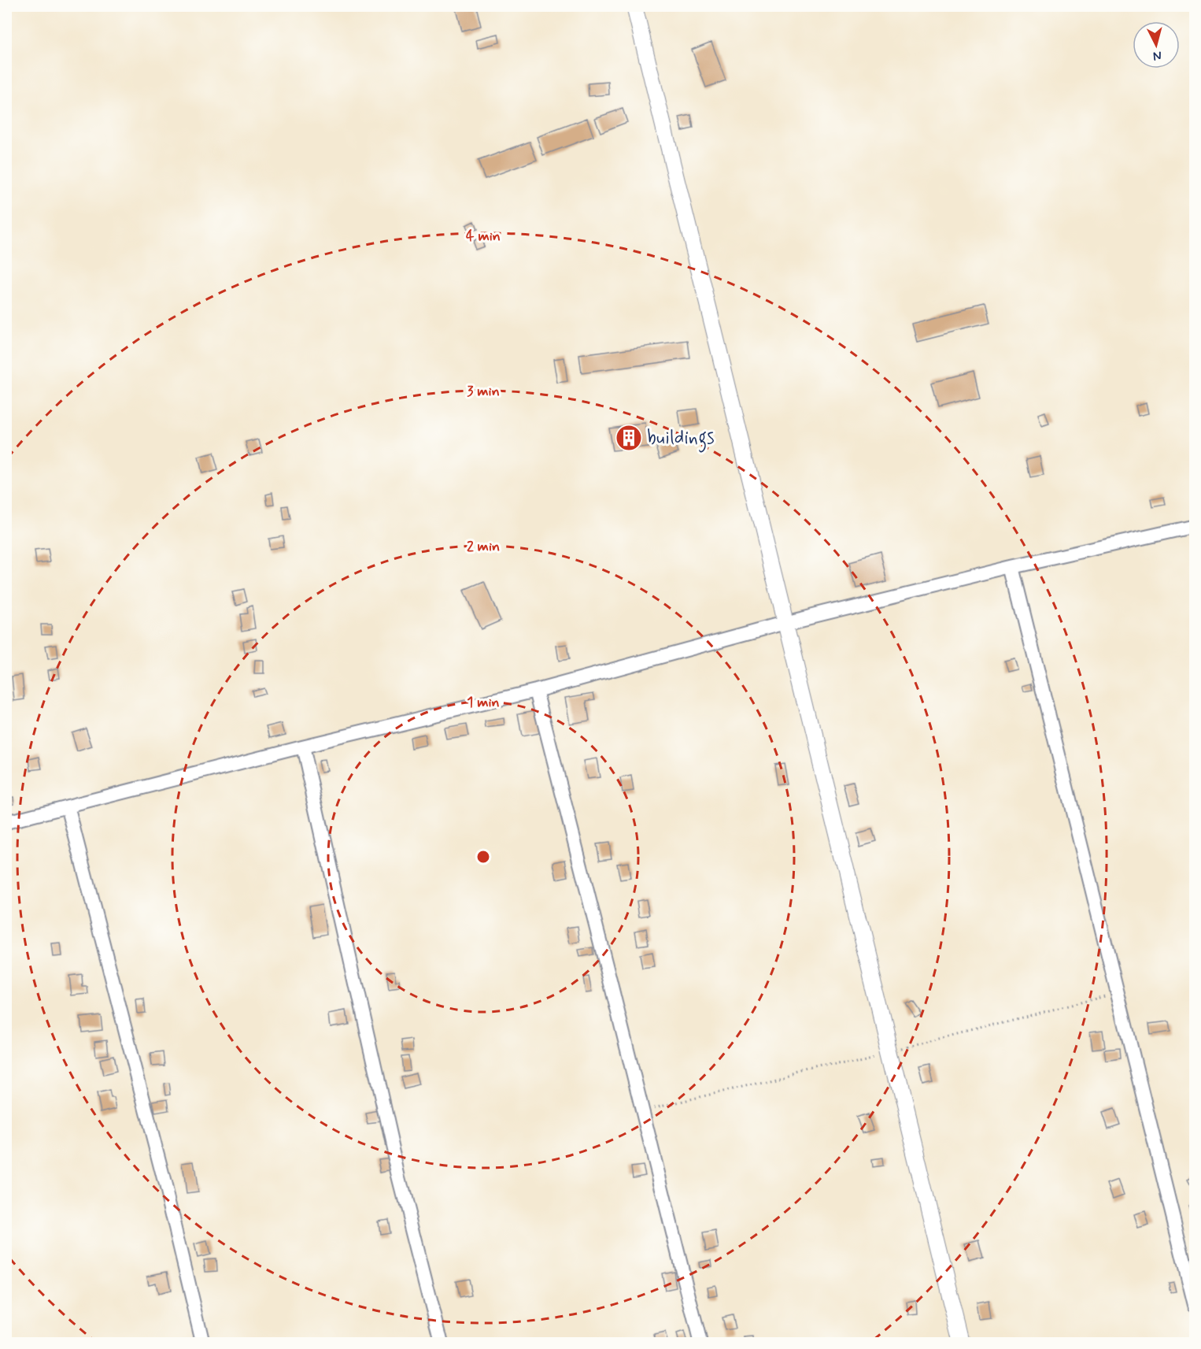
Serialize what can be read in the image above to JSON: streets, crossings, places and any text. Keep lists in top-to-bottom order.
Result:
{
  "places": {
    "building": ["buildings"]
  },
  "north": "bottom",
  "rings": [
    "4 min",
    "3 min",
    "2 min",
    "1 min"
  ]
}
